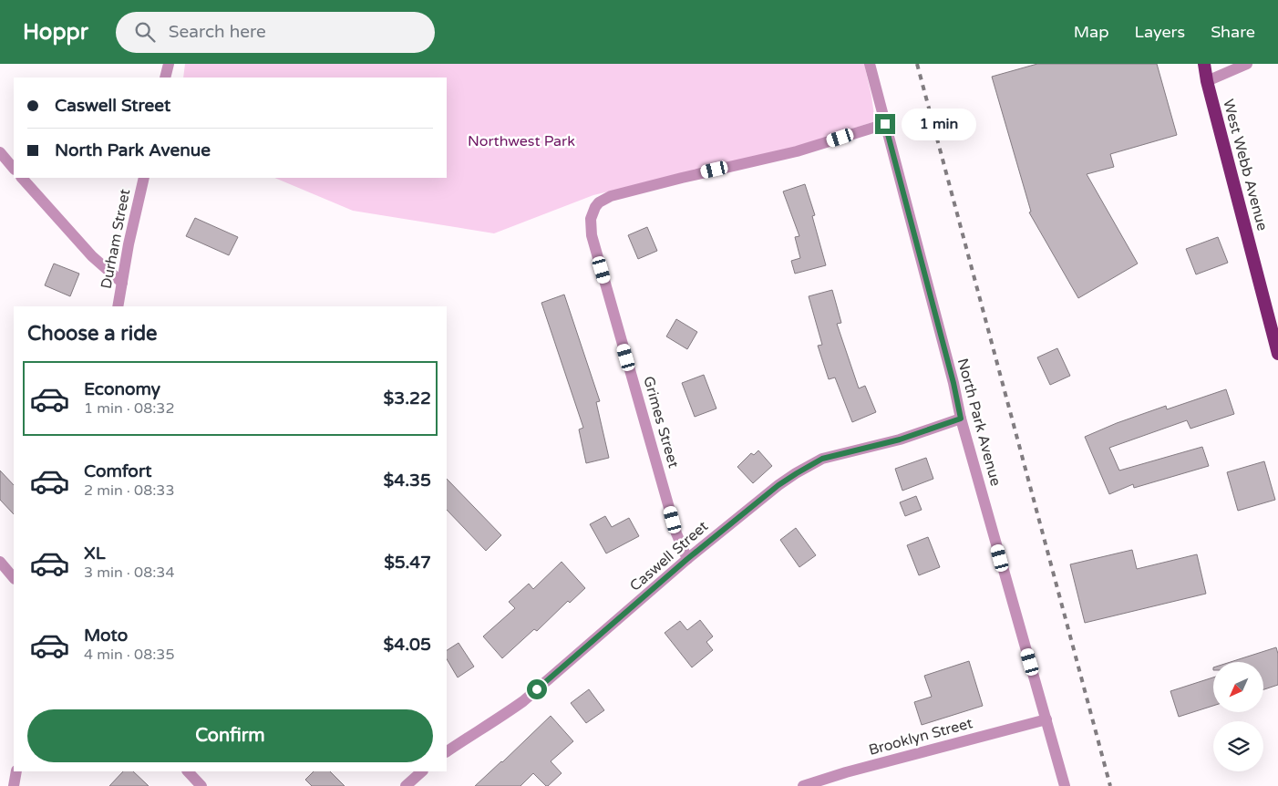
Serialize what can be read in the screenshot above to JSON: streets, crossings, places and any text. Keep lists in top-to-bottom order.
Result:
{
  "streets": {
    "highway": ["West Webb Avenue"],
    "street": [
      "Durham Street",
      "Grimes Street",
      "North Park Avenue",
      "Caswell Street",
      "Brooklyn Street"
    ]
  },
  "crossings": [
    ["Grimes Street", "North Park Avenue"],
    ["Grimes Street", "Caswell Street"],
    ["North Park Avenue", "Caswell Street"],
    ["North Park Avenue", "Brooklyn Street"]
  ],
  "parks": ["Northwest Park"],
  "north": "bottom left",
  "page": {
    "header": "Hoppr",
    "search": "Search here",
    "nav": ["Map", "Layers", "Share"],
    "banner": ["Caswell Street", "North Park Avenue"],
    "bubble": "1 min",
    "heading": "Choose a ride",
    "list": [
      {
        "name": "Economy",
        "note": "1 min · 08:32",
        "value": "$3.22"
      },
      {
        "name": "Comfort",
        "note": "2 min · 08:33",
        "value": "$4.35"
      },
      {
        "name": "XL",
        "note": "3 min · 08:34",
        "value": "$5.47"
      },
      {
        "name": "Moto",
        "note": "4 min · 08:35",
        "value": "$4.05"
      }
    ],
    "buttons": "Confirm"
  }
}
